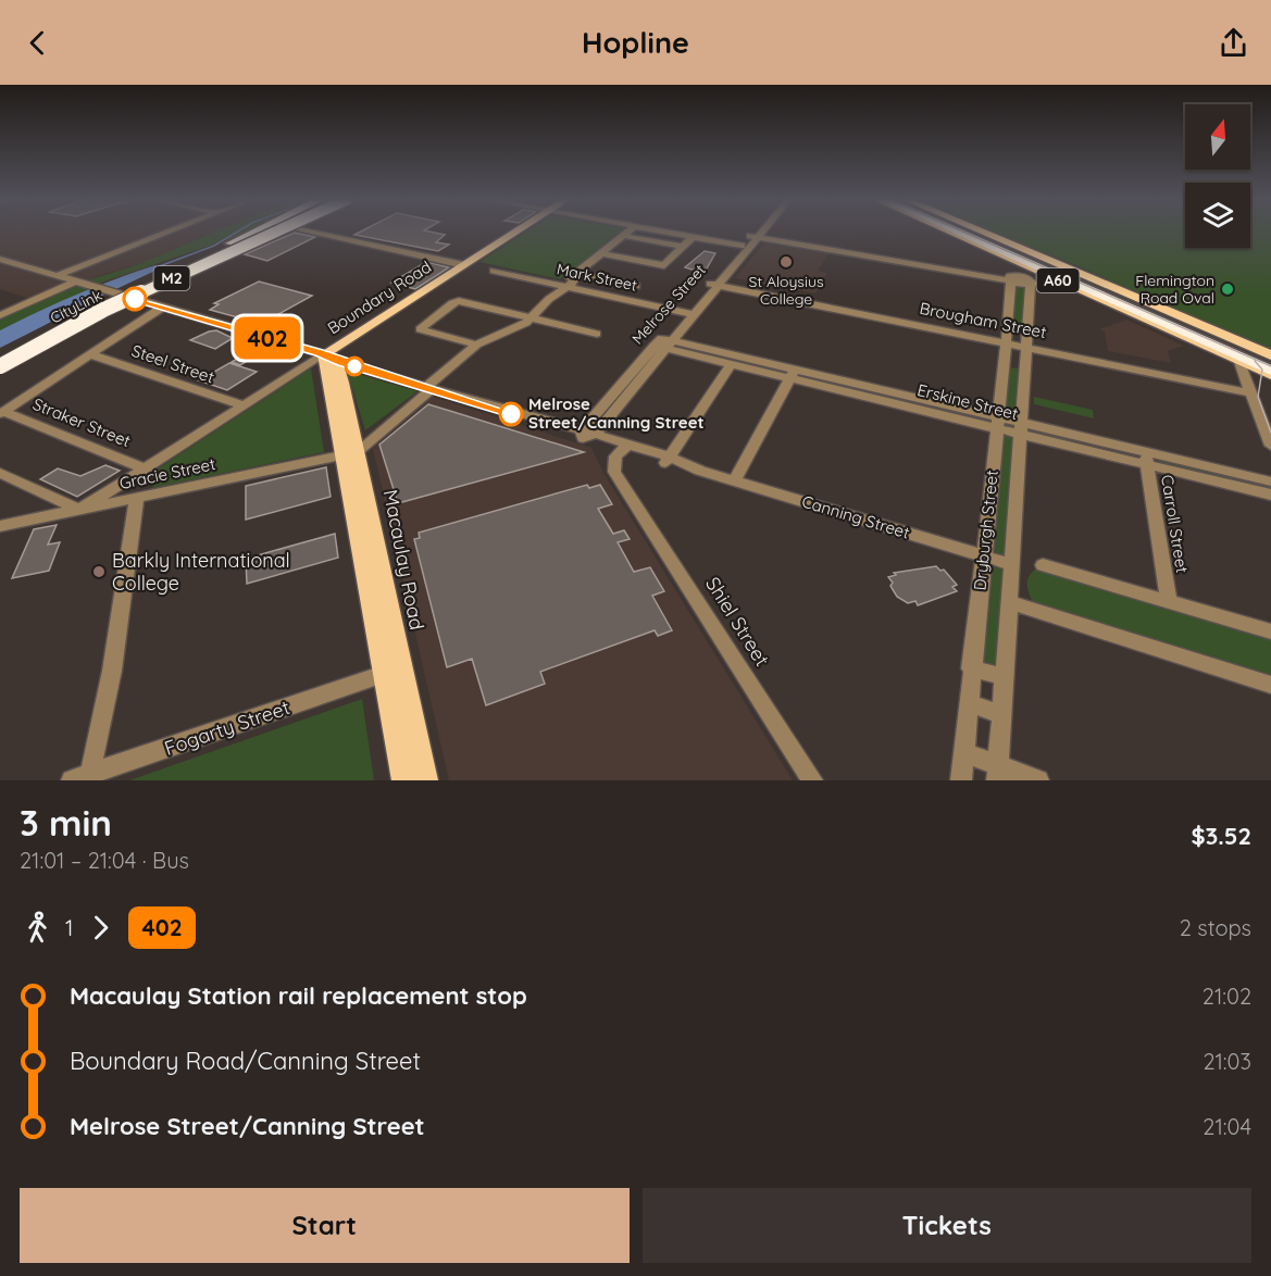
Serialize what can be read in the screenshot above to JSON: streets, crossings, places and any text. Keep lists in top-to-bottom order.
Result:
{
  "streets": {
    "highway": ["M2", "A60", "CityLink"],
    "main road": ["Boundary Road"],
    "street": [
      "Mark Street",
      "Melrose Street",
      "Brougham Street",
      "Steel Street",
      "Erskine Street",
      "Straker Street",
      "Gracie Street",
      "Canning Street",
      "Carroll Street",
      "Dryburgh Street",
      "Shiel Street",
      "Fogarty Street"
    ]
  },
  "crossings": [
    ["Mark Street", "Melrose Street"],
    ["A60", "Dryburgh Street"],
    ["Boundary Road", "Steel Street"],
    ["Boundary Road", "Straker Street"],
    ["Boundary Road", "Gracie Street"],
    ["Melrose Street", "Brougham Street"],
    ["Melrose Street", "Erskine Street"],
    ["Melrose Street", "Canning Street"],
    ["Brougham Street", "Dryburgh Street"],
    ["Erskine Street", "Carroll Street"],
    ["Erskine Street", "Dryburgh Street"],
    ["Canning Street", "Dryburgh Street"],
    ["Canning Street", "Shiel Street"]
  ],
  "places": [
    "St Aloysius College",
    "Flemington Road Oval",
    "Melrose Street/Canning Street",
    "Barkly International College"
  ],
  "lines": ["bus line 402"],
  "north": "top",
  "page": {
    "header": "Hopline",
    "on_map": "402",
    "heading": ["3 min", "21:01 – 21:04 · Bus", "$3.52"],
    "legs": ["1", "402", "2 stops"],
    "list": [
      {
        "name": "Macaulay Station rail replacement stop",
        "value": "21:02"
      },
      {
        "name": "Boundary Road/Canning Street",
        "value": "21:03"
      },
      {
        "name": "Melrose Street/Canning Street",
        "value": "21:04"
      }
    ],
    "buttons": ["Start", "Tickets"]
  }
}
